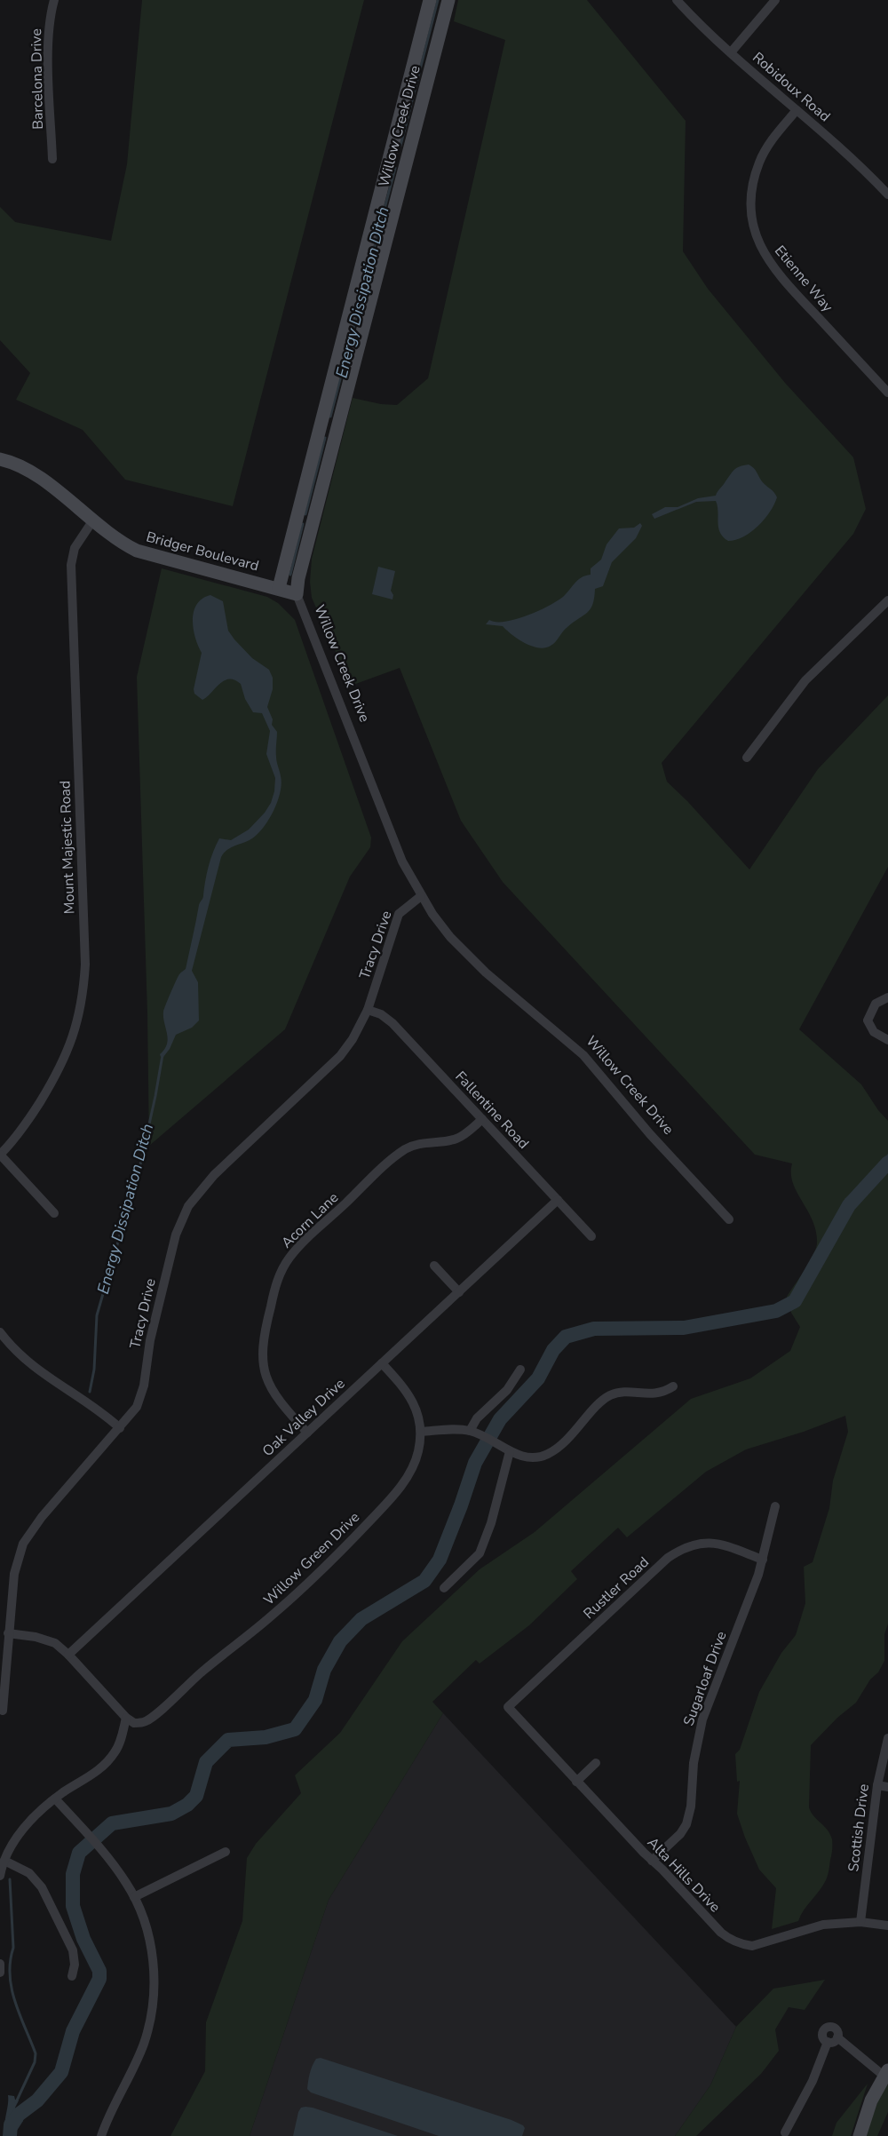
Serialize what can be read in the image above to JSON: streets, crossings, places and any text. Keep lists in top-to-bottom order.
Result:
{
  "streets": {
    "street": [
      "Barcelona Drive",
      "Robidoux Road",
      "Willow Creek Drive",
      "Etienne Way",
      "Bridger Boulevard",
      "Mount Majestic Road",
      "Tracy Drive",
      "Fallentine Road",
      "Acorn Lane",
      "Oak Valley Drive",
      "Willow Green Drive",
      "Rustler Road",
      "Sugarloaf Drive",
      "Scottish Drive",
      "Alta Hills Drive"
    ]
  },
  "crossings": [
    ["Robidoux Road", "Etienne Way"],
    ["Willow Creek Drive", "Bridger Boulevard"],
    ["Willow Creek Drive", "Tracy Drive"],
    ["Bridger Boulevard", "Mount Majestic Road"],
    ["Tracy Drive", "Fallentine Road"],
    ["Fallentine Road", "Acorn Lane"],
    ["Fallentine Road", "Oak Valley Drive"],
    ["Acorn Lane", "Oak Valley Drive"],
    ["Oak Valley Drive", "Willow Green Drive"],
    ["Rustler Road", "Sugarloaf Drive"],
    ["Rustler Road", "Alta Hills Drive"],
    ["Sugarloaf Drive", "Alta Hills Drive"],
    ["Scottish Drive", "Alta Hills Drive"]
  ],
  "water": ["Energy Dissipation Ditch"]
}
